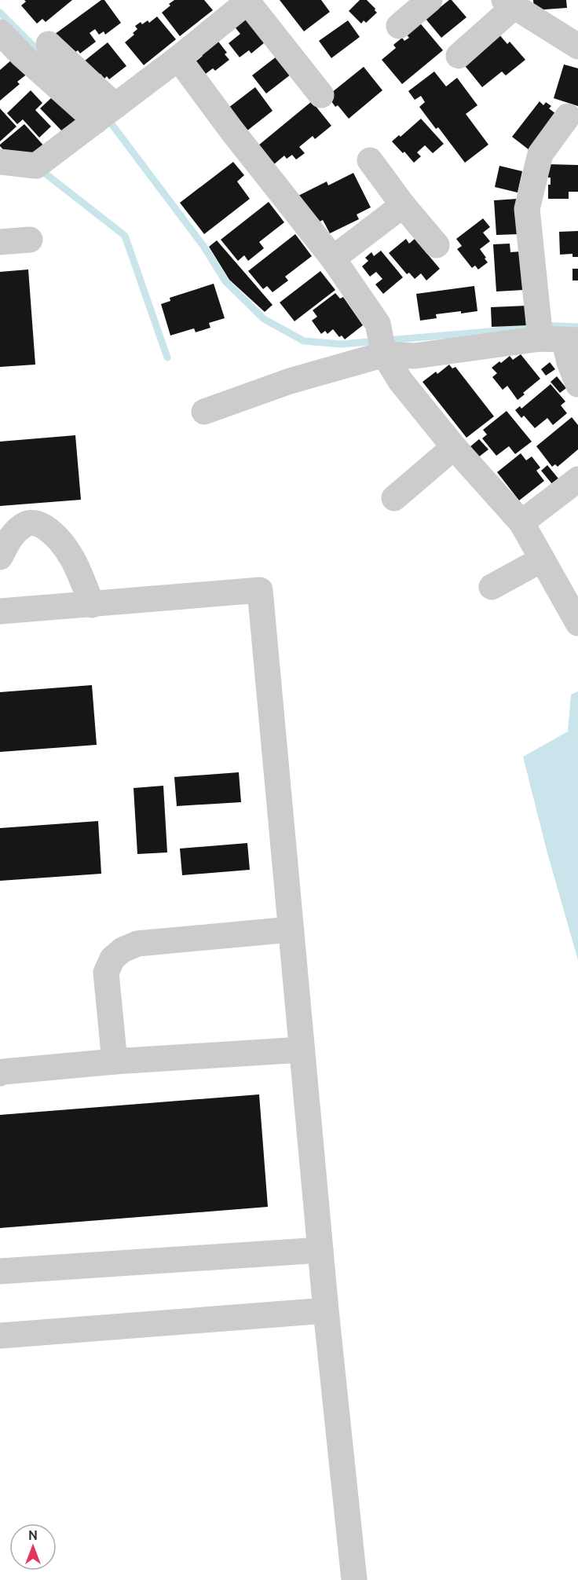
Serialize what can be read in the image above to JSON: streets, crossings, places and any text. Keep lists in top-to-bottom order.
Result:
{
  "north": "top"
}
